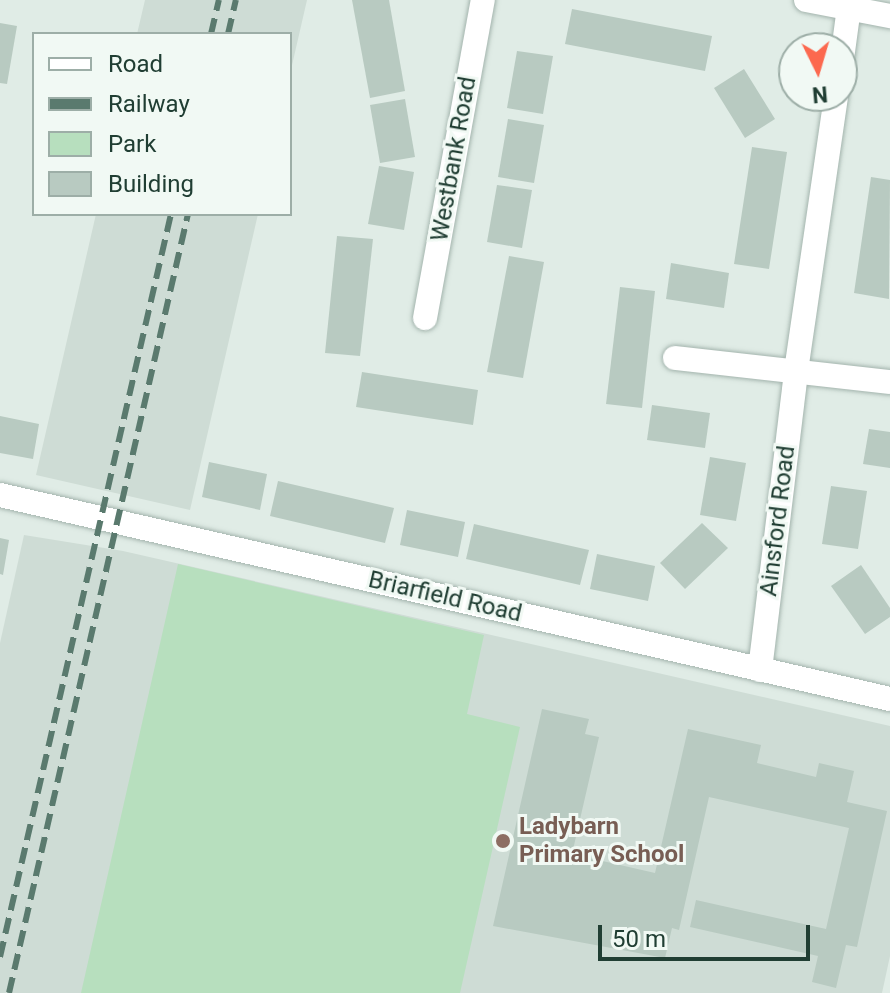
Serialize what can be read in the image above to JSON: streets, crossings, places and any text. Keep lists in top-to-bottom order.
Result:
{
  "streets": {
    "street": ["Westbank Road", "Ainsford Road", "Briarfield Road"]
  },
  "crossings": [
    ["Ainsford Road", "Briarfield Road"]
  ],
  "places": ["Ladybarn Primary School"],
  "legend": [
    "Road",
    "Railway",
    "Park",
    "Building"
  ],
  "scale_bar": "50 m",
  "north": "bottom"
}
